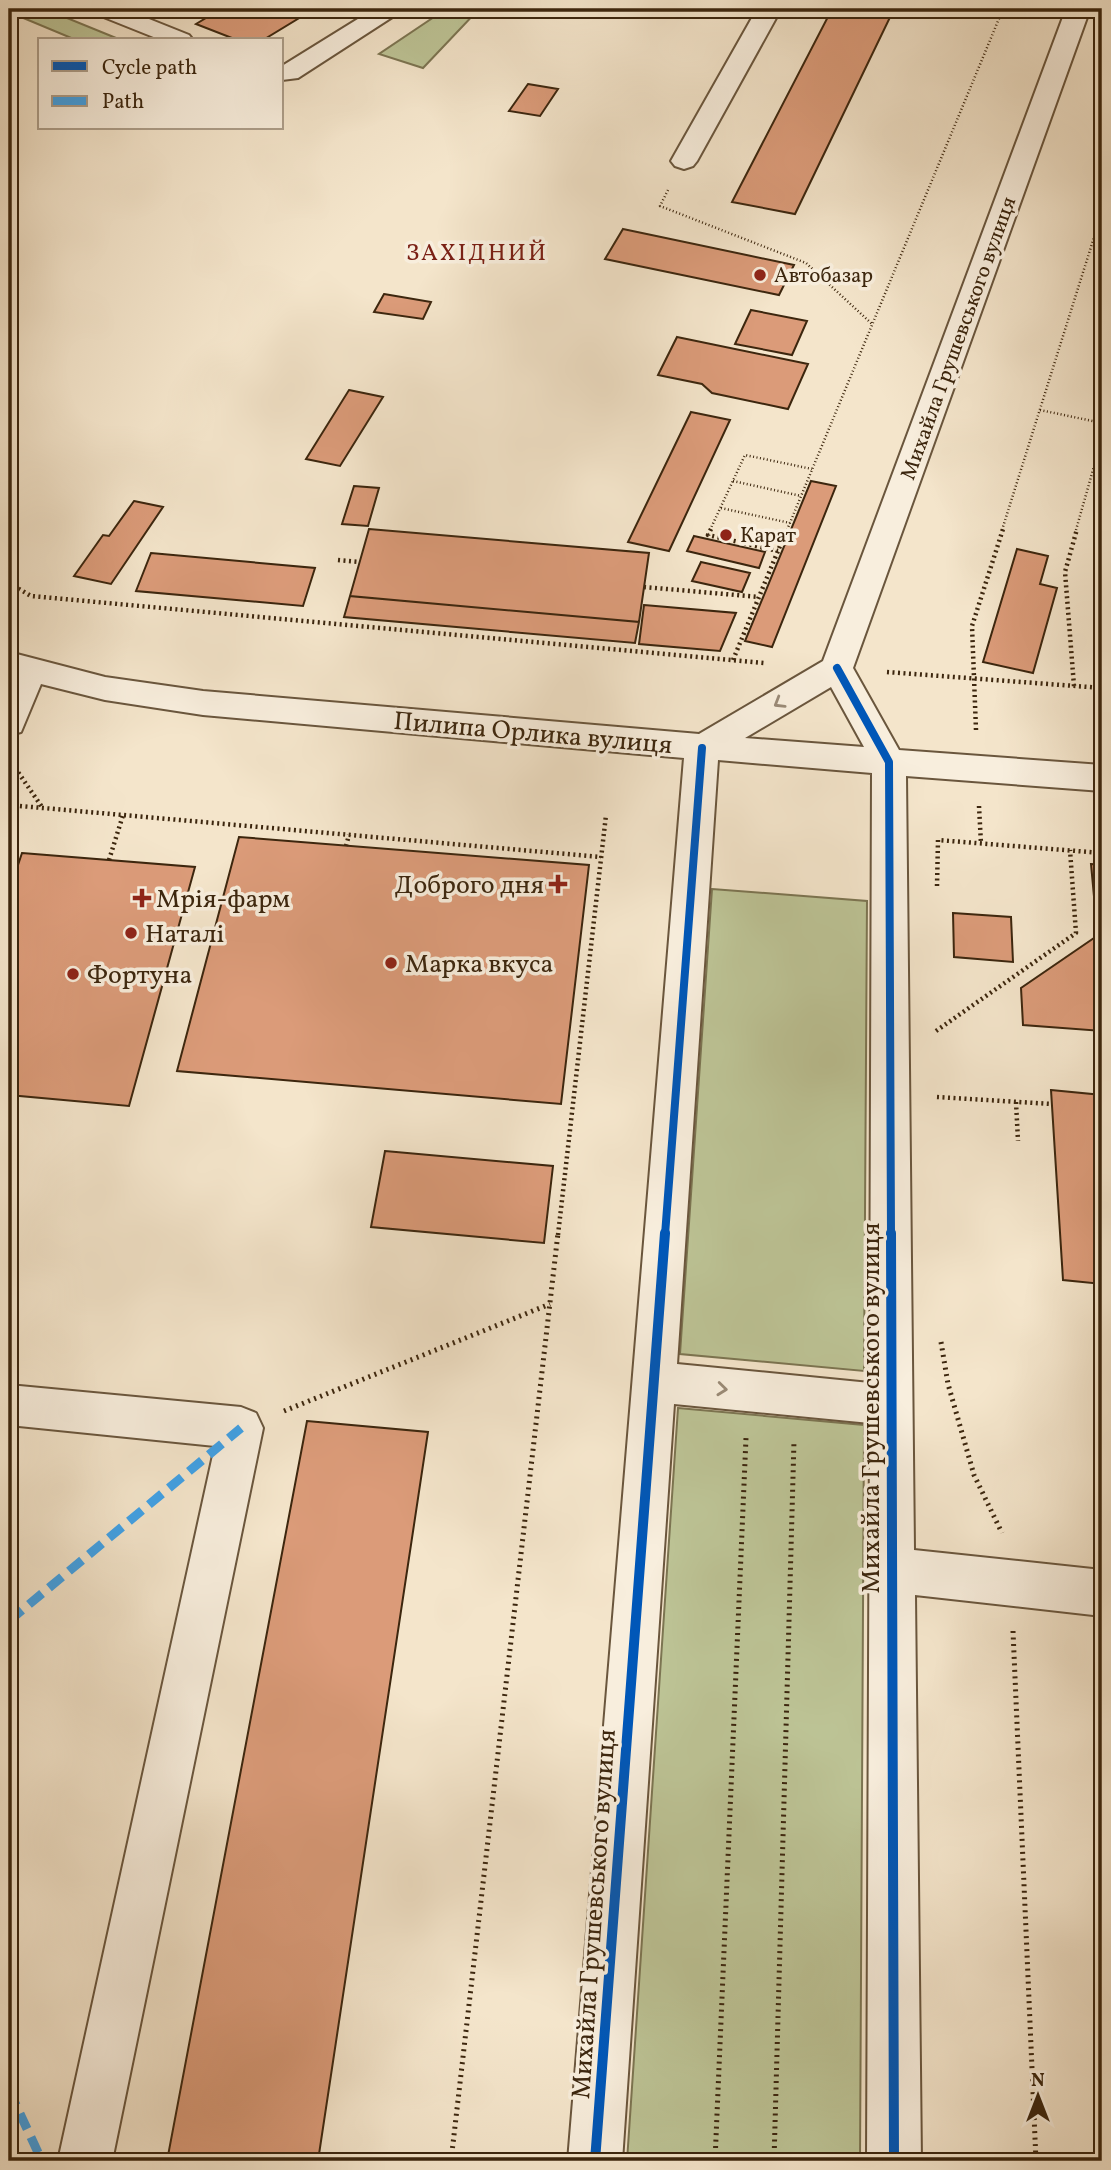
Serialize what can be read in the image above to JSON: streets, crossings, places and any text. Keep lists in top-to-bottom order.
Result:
{
  "streets": {
    "street": ["Михайла Грушевського вулиця", "Пилипа Орлика вулиця"]
  },
  "crossings": [
    ["Михайла Грушевського вулиця", "Пилипа Орлика вулиця"]
  ],
  "districts": ["ЗАХІДНИЙ"],
  "places": {
    "other": [
      "Автобазар",
      "Карат",
      "Наталі",
      "Марка вкуса",
      "Фортуна"
    ],
    "health": ["Доброго дня", "Мрія-фарм"]
  },
  "legend": ["Cycle path", "Path"],
  "north": "top"
}
